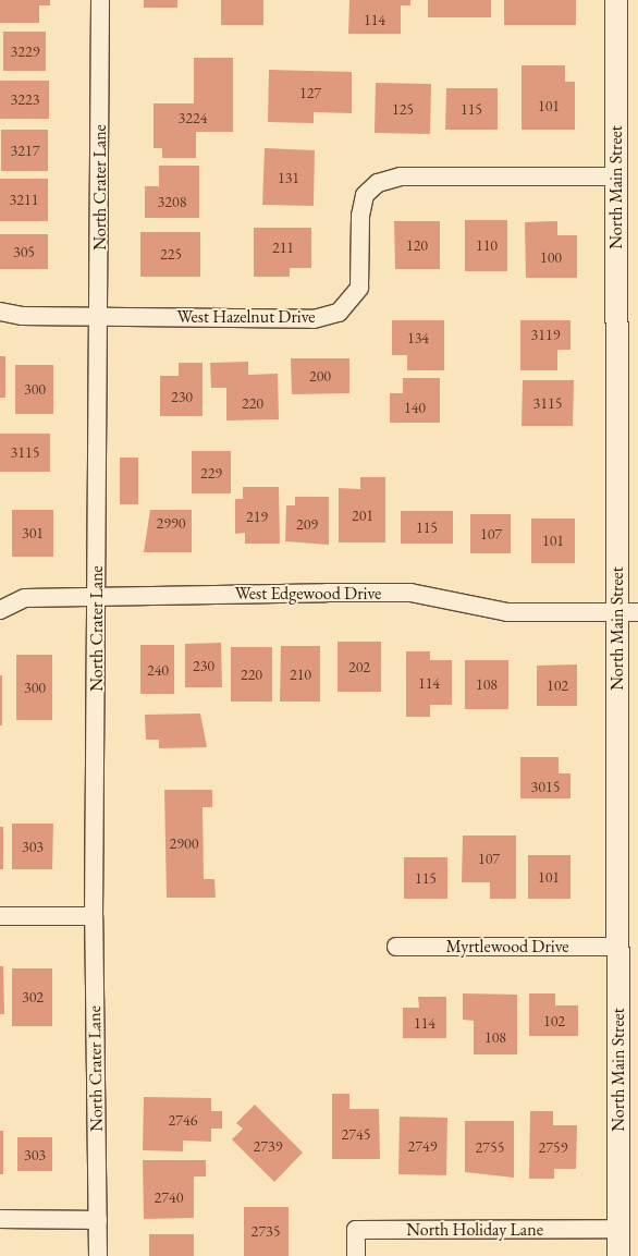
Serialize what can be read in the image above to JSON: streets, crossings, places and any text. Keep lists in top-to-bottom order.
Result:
{
  "streets": {
    "street": [
      "North Crater Lane",
      "North Main Street",
      "West Hazelnut Drive",
      "West Edgewood Drive",
      "Myrtlewood Drive",
      "North Holiday Lane"
    ]
  },
  "crossings": [
    ["North Crater Lane", "West Hazelnut Drive"],
    ["North Crater Lane", "West Edgewood Drive"],
    ["North Main Street", "West Hazelnut Drive"],
    ["North Main Street", "West Edgewood Drive"],
    ["North Main Street", "Myrtlewood Drive"],
    ["North Main Street", "North Holiday Lane"]
  ],
  "house_numbers": [
    "114",
    "3229",
    "127",
    "3223",
    "101",
    "125",
    "115",
    "3224",
    "3217",
    "131",
    "3211",
    "3208",
    "120",
    "110",
    "211",
    "305",
    "225",
    "100",
    "3119",
    "134",
    "200",
    "300",
    "230",
    "220",
    "3115",
    "140",
    "3115",
    "229",
    "201",
    "219",
    "2990",
    "209",
    "115",
    "301",
    "107",
    "101",
    "230",
    "202",
    "240",
    "220",
    "210",
    "114",
    "108",
    "102",
    "300",
    "3015",
    "2900",
    "303",
    "107",
    "101",
    "115",
    "302",
    "102",
    "114",
    "108",
    "2746",
    "2745",
    "2739",
    "2749",
    "2755",
    "2759",
    "303",
    "2740",
    "2735"
  ]
}
